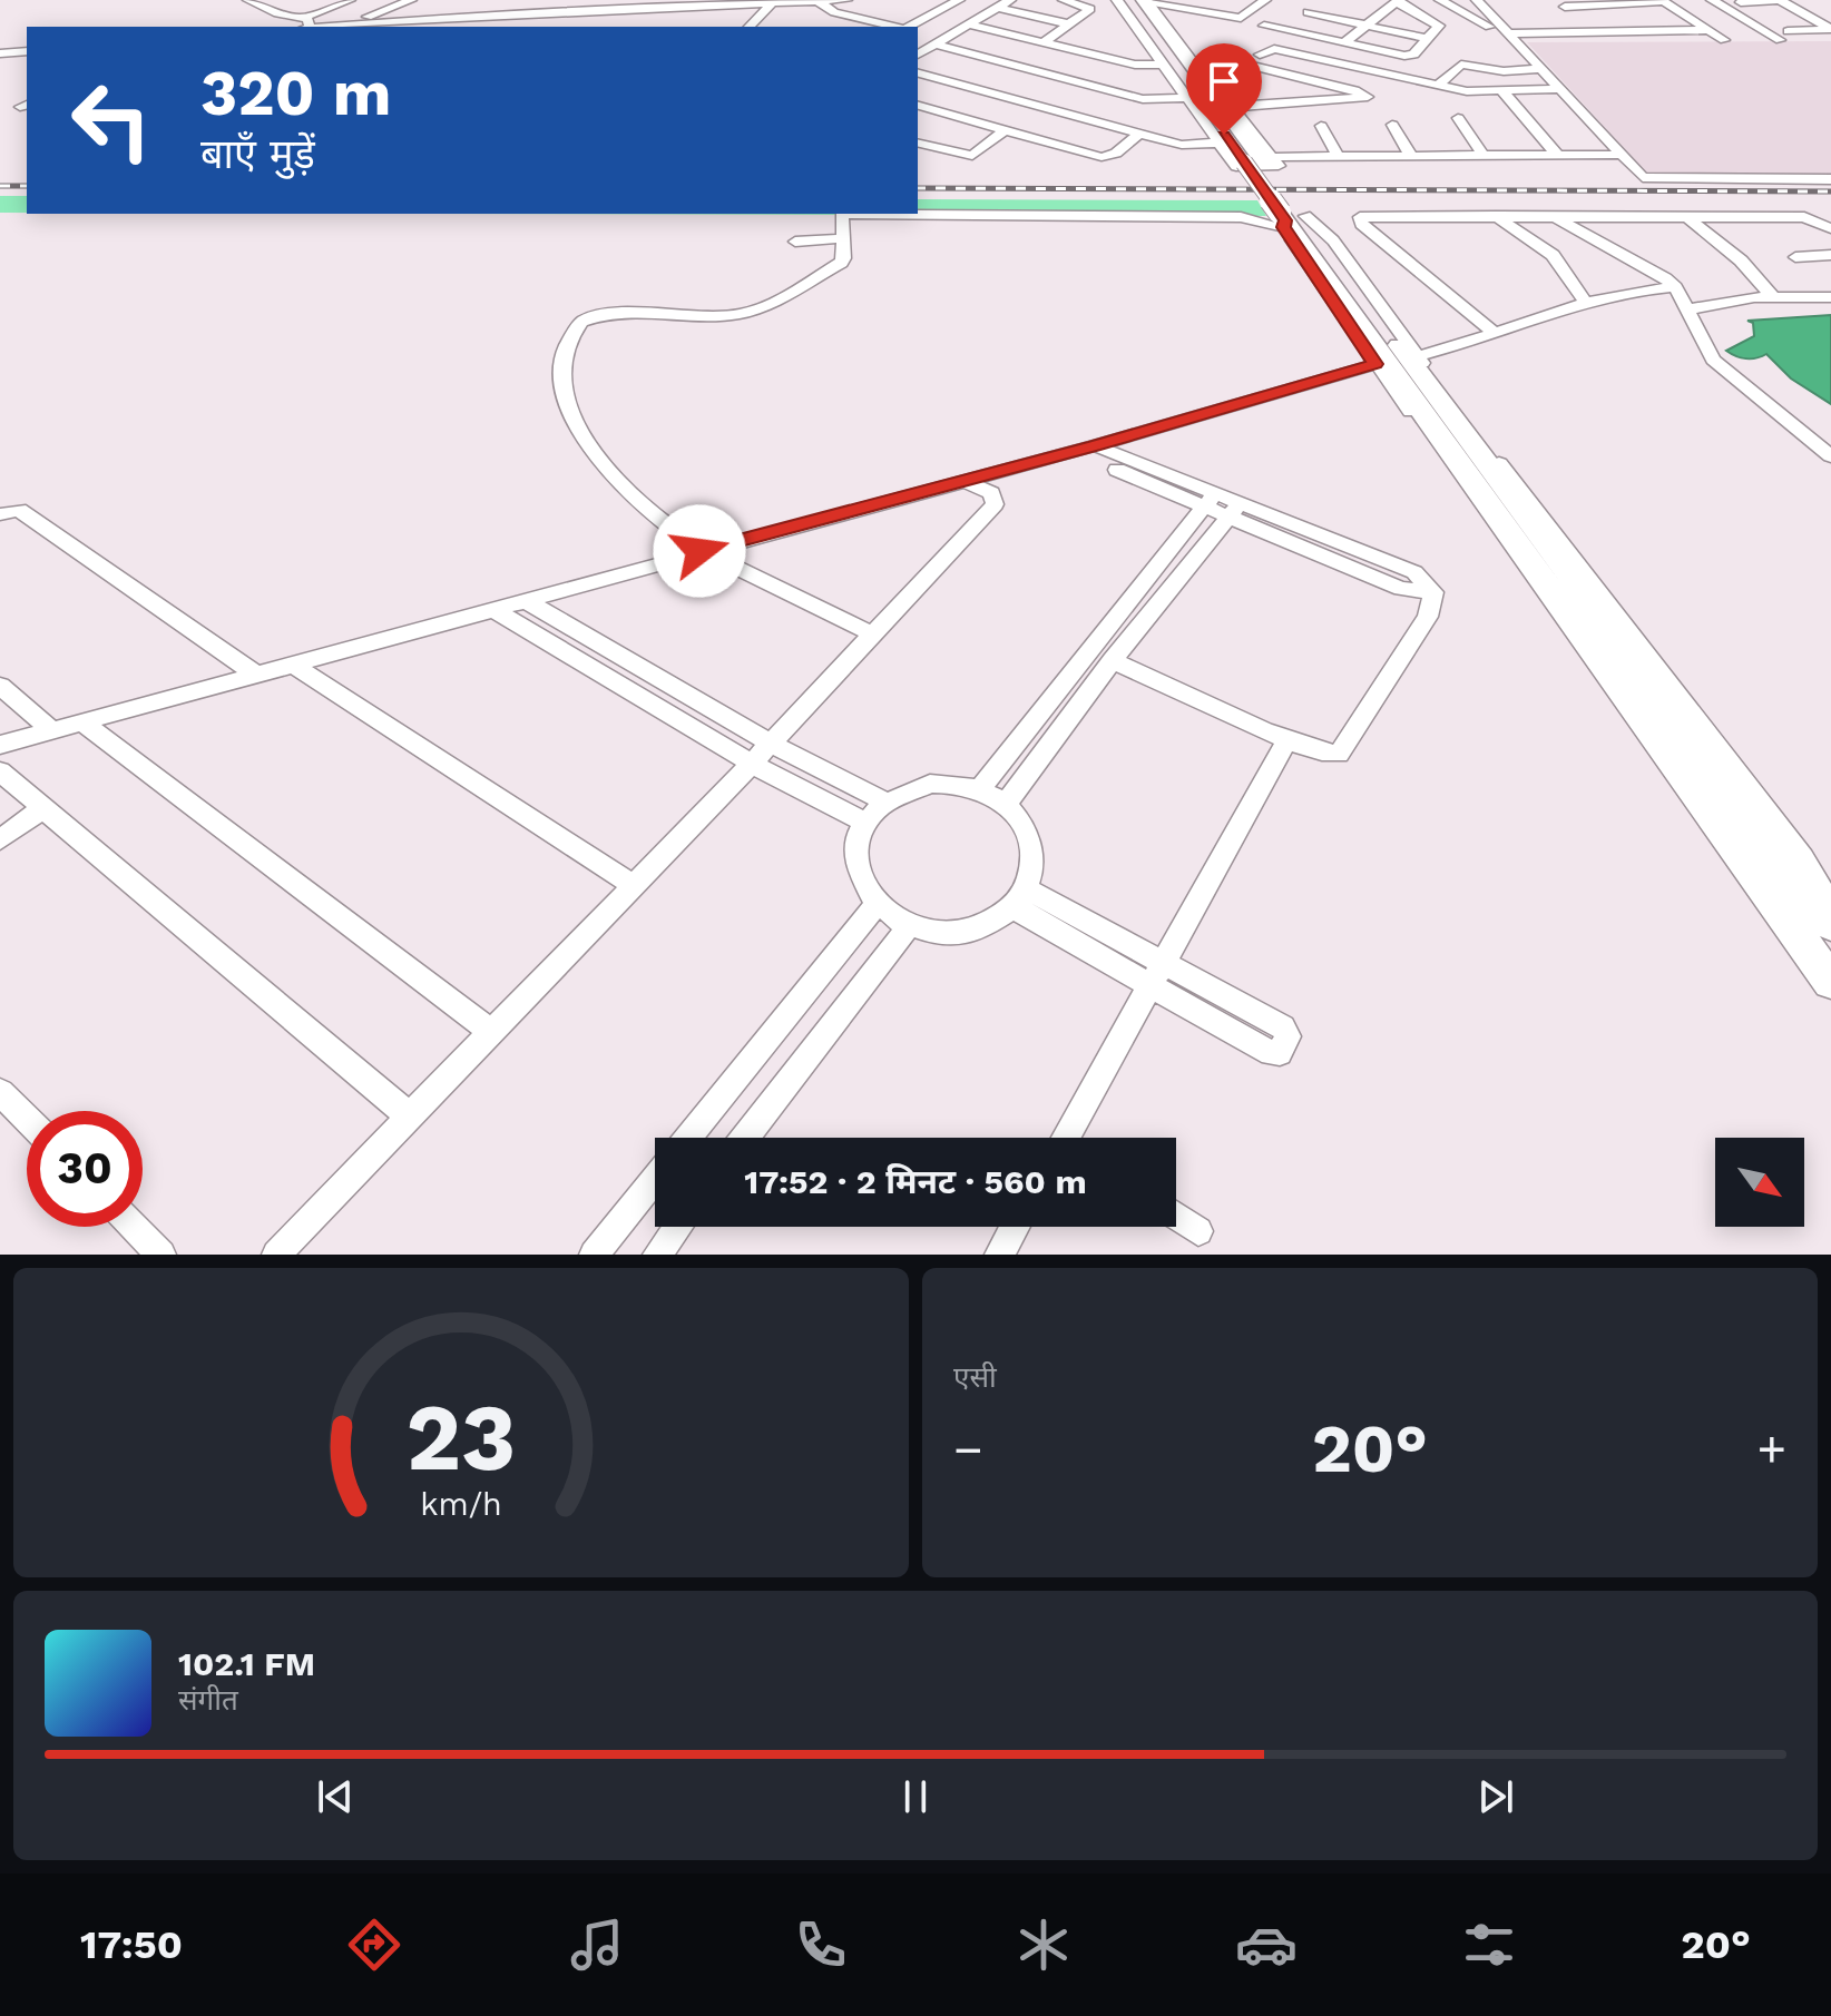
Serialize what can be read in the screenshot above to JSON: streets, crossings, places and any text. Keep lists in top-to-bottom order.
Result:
{
  "north": "bottom right",
  "page": {
    "turn": ["320 m", "बाएँ मुड़ें"],
    "limit": "30",
    "trip": "17:52 · 2 मिनट · 560 m",
    "tile": "एसी",
    "heat": ["−", "20°", "+"],
    "song": ["102.1 FM", "संगीत"],
    "tabs": ["17:50", "20°"],
    "gauge": ["23", "km/h"]
  }
}
